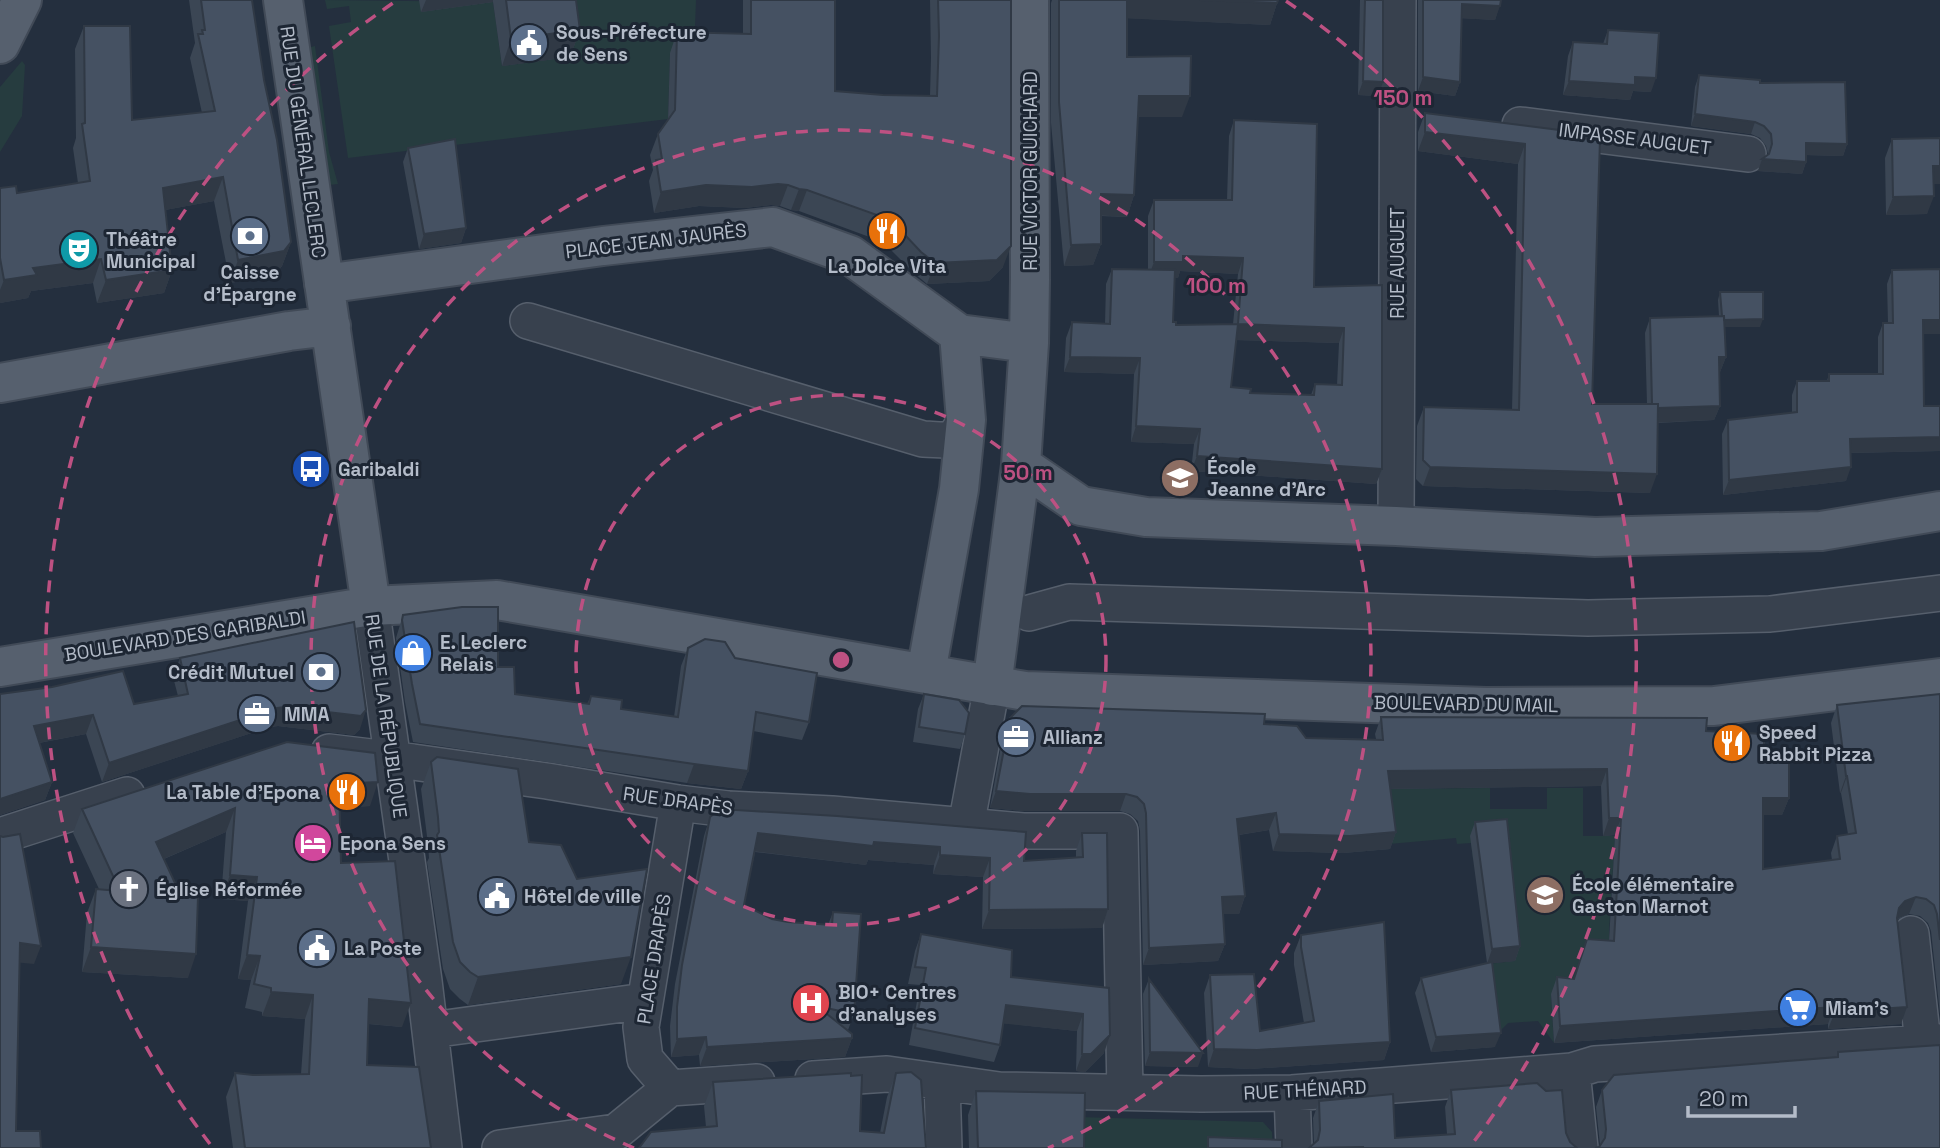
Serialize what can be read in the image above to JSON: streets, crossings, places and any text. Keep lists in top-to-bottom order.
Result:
{
  "streets": {
    "main road": [
      "RUE DU GÉNÉRAL LECLERC",
      "RUE VICTOR GUICHARD",
      "PLACE JEAN JAURÈS",
      "BOULEVARD DES GARIBALDI",
      "BOULEVARD DU MAIL",
      "RUE DE LA RÉPUBLIQUE"
    ],
    "street": [
      "IMPASSE AUGUET",
      "RUE AUGUET",
      "RUE DRAPÈS",
      "PLACE DRAPÈS",
      "RUE THÉNARD"
    ]
  },
  "crossings": [
    ["RUE DU GÉNÉRAL LECLERC", "PLACE JEAN JAURÈS"],
    ["RUE DU GÉNÉRAL LECLERC", "RUE DE LA RÉPUBLIQUE"],
    ["RUE VICTOR GUICHARD", "BOULEVARD DU MAIL"],
    ["PLACE JEAN JAURÈS", "RUE DE LA RÉPUBLIQUE"],
    ["BOULEVARD DES GARIBALDI", "RUE DE LA RÉPUBLIQUE"],
    ["RUE DE LA RÉPUBLIQUE", "RUE DRAPÈS"],
    ["RUE DRAPÈS", "PLACE DRAPÈS"],
    ["RUE DRAPÈS", "RUE THÉNARD"],
    ["PLACE DRAPÈS", "RUE THÉNARD"]
  ],
  "places": {
    "public building": ["Sous-Préfecture de Sens", "Hôtel de ville", "La Poste"],
    "restaurant": ["La Dolce Vita", "Speed Rabbit Pizza", "La Table d'Epona"],
    "bank": ["Caisse d'Épargne", "Crédit Mutuel"],
    "theatre": ["Théâtre Municipal"],
    "bus stop": ["Garibaldi"],
    "school or university": ["École Jeanne d'Arc", "École élémentaire Gaston Marnot"],
    "shop": ["E. Leclerc Relais"],
    "office": ["MMA", "Allianz"],
    "hotel": ["Epona Sens"],
    "church": ["Église Réformée"],
    "hospital": ["BIO+ Centres d'analyses"],
    "supermarket": ["Miam's"]
  },
  "scale_bar": "20 m",
  "rings": ["150 m", "100 m", "50 m"]
}
